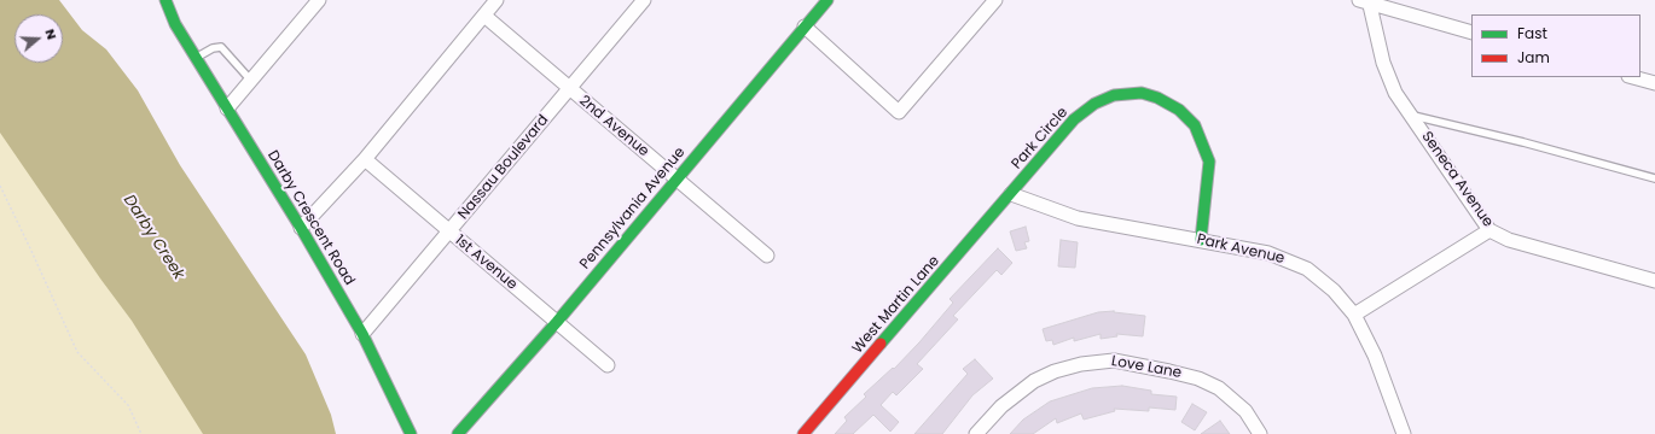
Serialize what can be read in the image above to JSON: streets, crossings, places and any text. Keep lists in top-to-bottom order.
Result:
{
  "streets": {
    "street": [
      "2nd Avenue",
      "Park Circle",
      "Nassau Boulevard",
      "Seneca Avenue",
      "Pennsylvania Avenue",
      "Darby Crescent Road",
      "Park Avenue",
      "1st Avenue",
      "West Martin Lane",
      "Love Lane"
    ]
  },
  "crossings": [
    ["2nd Avenue", "Nassau Boulevard"],
    ["2nd Avenue", "Pennsylvania Avenue"],
    ["Park Circle", "Park Avenue"],
    ["Park Circle", "West Martin Lane"],
    ["Nassau Boulevard", "Darby Crescent Road"],
    ["Nassau Boulevard", "1st Avenue"],
    ["Pennsylvania Avenue", "1st Avenue"],
    ["Park Avenue", "West Martin Lane"]
  ],
  "water": ["Darby Creek"],
  "legend": ["Fast", "Jam"],
  "north": "right"
}
